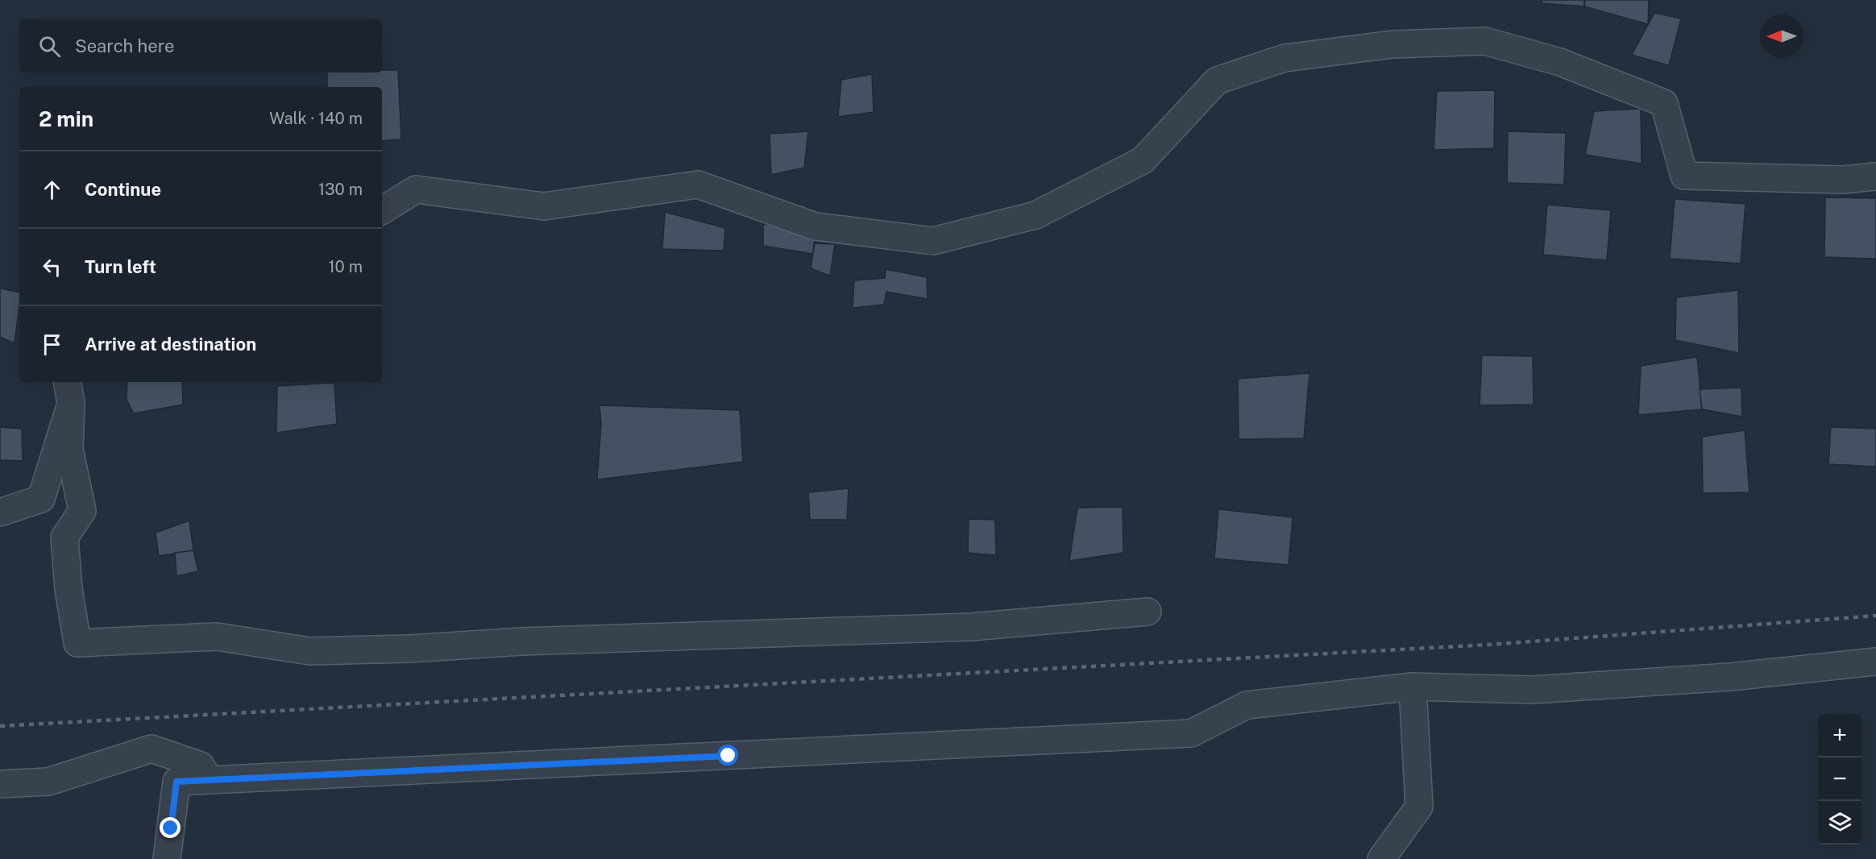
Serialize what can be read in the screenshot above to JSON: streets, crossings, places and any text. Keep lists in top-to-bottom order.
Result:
{
  "north": "left",
  "page": {
    "search": "Search here",
    "heading": ["2 min", "Walk · 140 m"],
    "list": [
      ["Continue", "130 m"],
      ["Turn left", "10 m"],
      "Arrive at destination"
    ],
    "map_buttons": ["+", "−"]
  }
}
